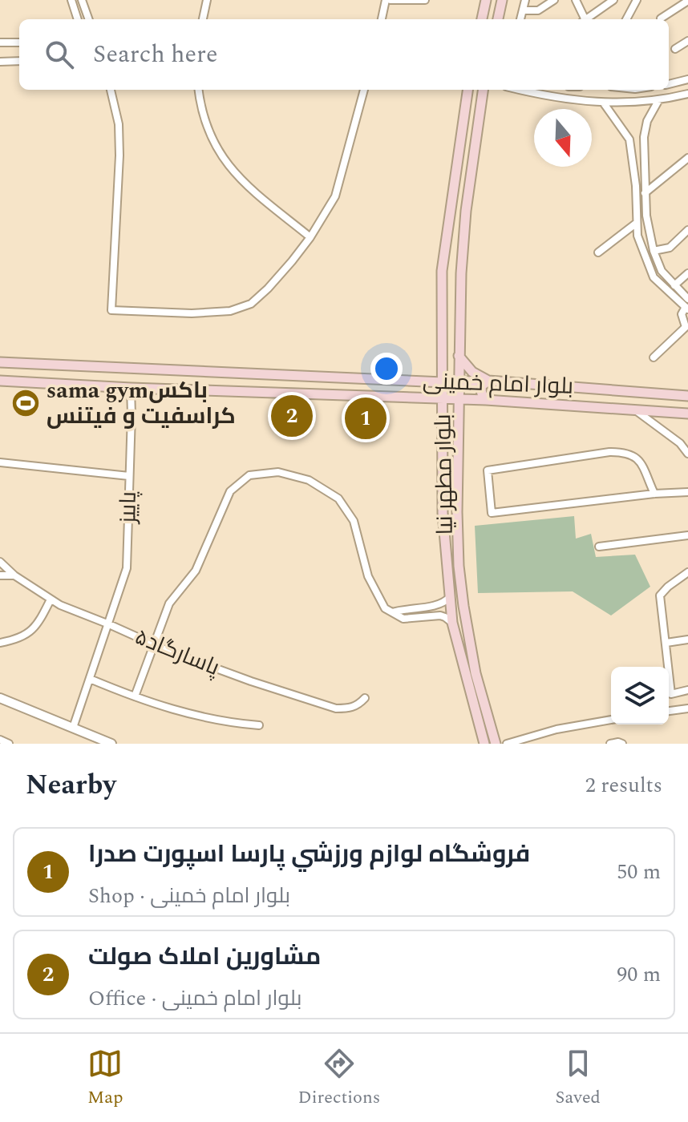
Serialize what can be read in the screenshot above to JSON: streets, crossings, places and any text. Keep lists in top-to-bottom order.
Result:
{
  "streets": {
    "main road": ["بلوار امام خمینی", "بلوار مطهر نیا"],
    "street": ["پاییز", "پاسارگاد۵"]
  },
  "crossings": [
    ["بلوار امام خمینی", "بلوار مطهر نیا"],
    ["بلوار امام خمینی", "پاییز"],
    ["پاییز", "پاسارگاد۵"]
  ],
  "places": {
    "sports": ["sama gymباکس کراسفیت و فیتنس"]
  },
  "north": "bottom",
  "page": {
    "search": "Search here",
    "pins": ["2", "1"],
    "heading": ["Nearby", "2 results"],
    "list": [
      {
        "mark": "1",
        "name": "فروشگاه لوازم ورزشي پارسا اسپورت صدرا",
        "note": "Shop · بلوار امام خمینی",
        "value": "50 m"
      },
      {
        "mark": "2",
        "name": "مشاورین املاک صولت",
        "note": "Office · بلوار امام خمینی",
        "value": "90 m"
      }
    ],
    "nav": ["Map", "Directions", "Saved"]
  }
}
